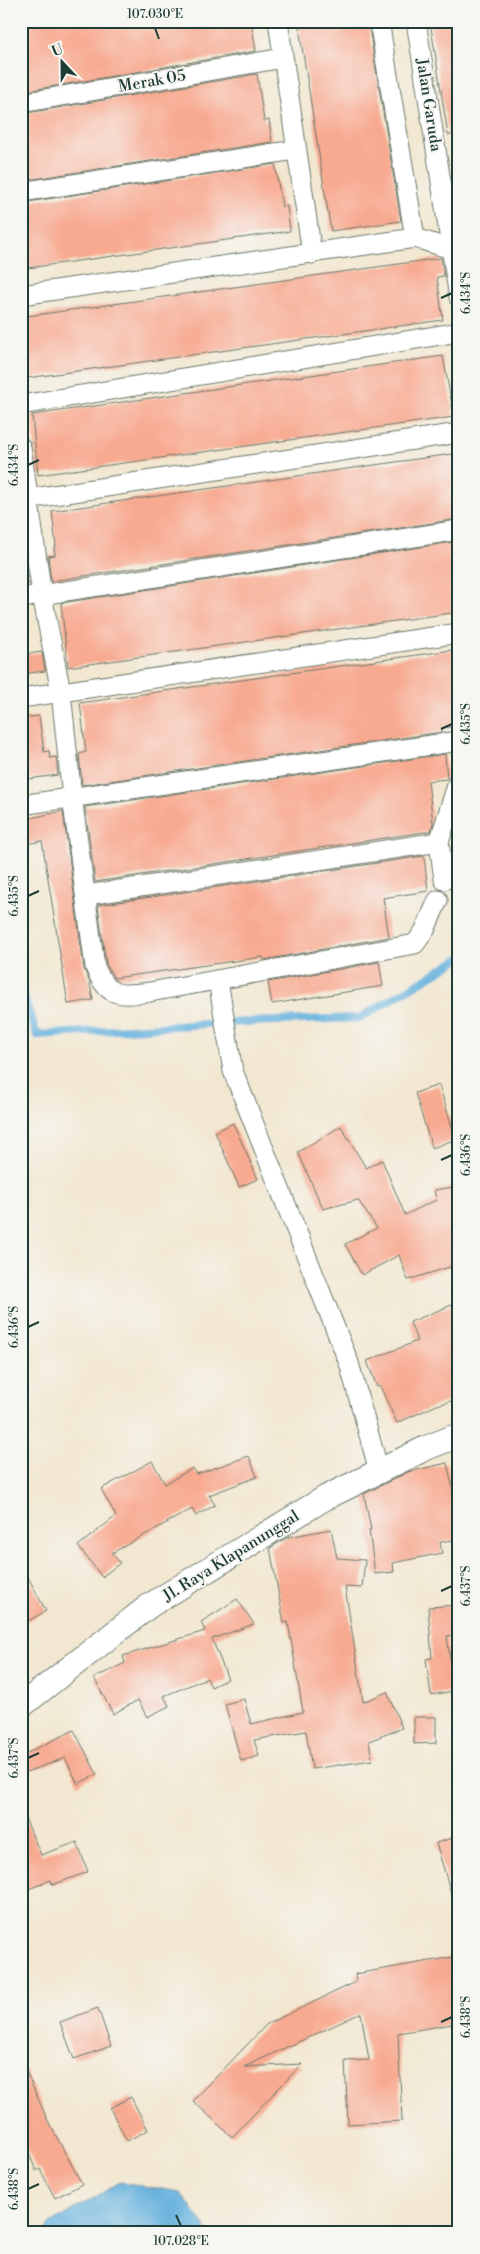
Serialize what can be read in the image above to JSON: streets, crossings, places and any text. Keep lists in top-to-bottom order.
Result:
{
  "streets": {
    "street": ["Merak 05", "Jalan Garuda", "Jl. Raya Klapanunggal"]
  },
  "north": "top",
  "coordinates": [
    "107.030°E",
    "6.434°S",
    "6.435°S",
    "6.436°S",
    "6.437°S",
    "6.438°S",
    "107.028°E"
  ]
}
